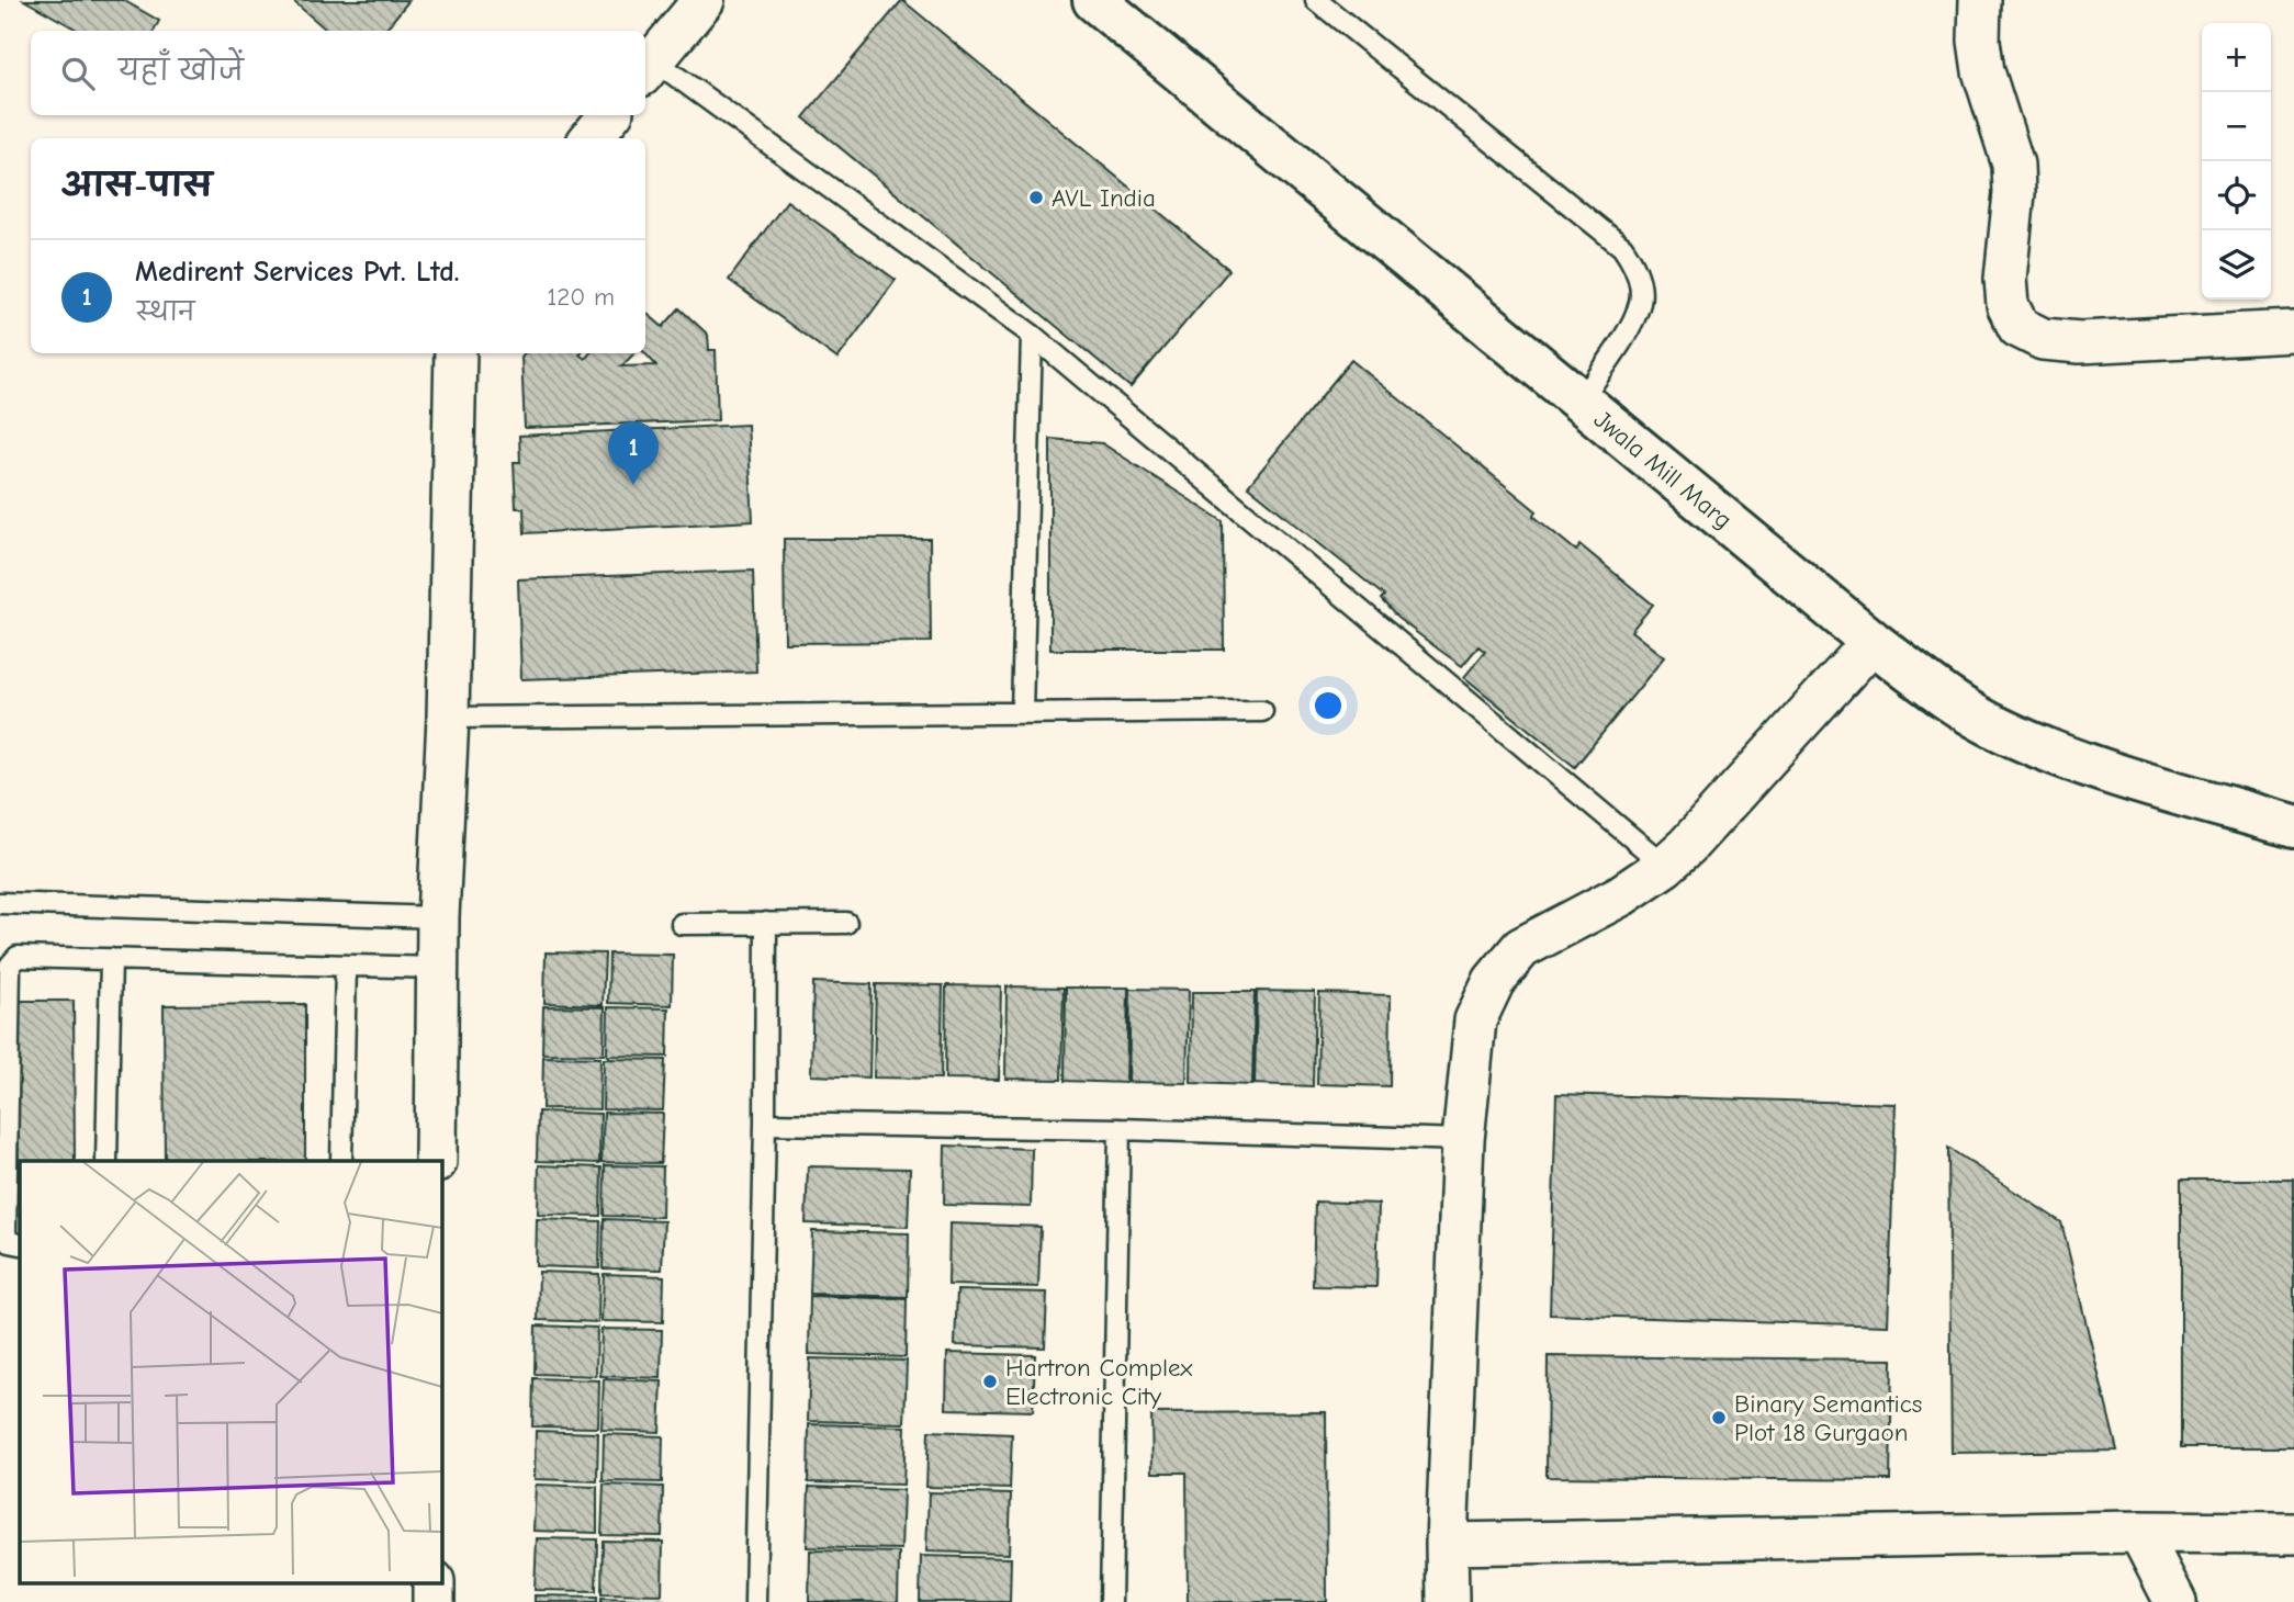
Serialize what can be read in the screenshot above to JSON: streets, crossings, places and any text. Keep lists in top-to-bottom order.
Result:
{
  "streets": {
    "street": ["Jwala Mill Marg"]
  },
  "places": ["AVL India", "Hartron Complex Electronic City", "Binary Semantics Plot 18 Gurgaon"],
  "page": {
    "map_buttons": ["+", "−"],
    "search": "यहाँ खोजें",
    "heading": "आस-पास",
    "list": [
      {
        "mark": "1",
        "name": "Medirent Services Pvt. Ltd.",
        "note": "स्थान",
        "value": "120 m"
      }
    ],
    "pins": "1"
  }
}
